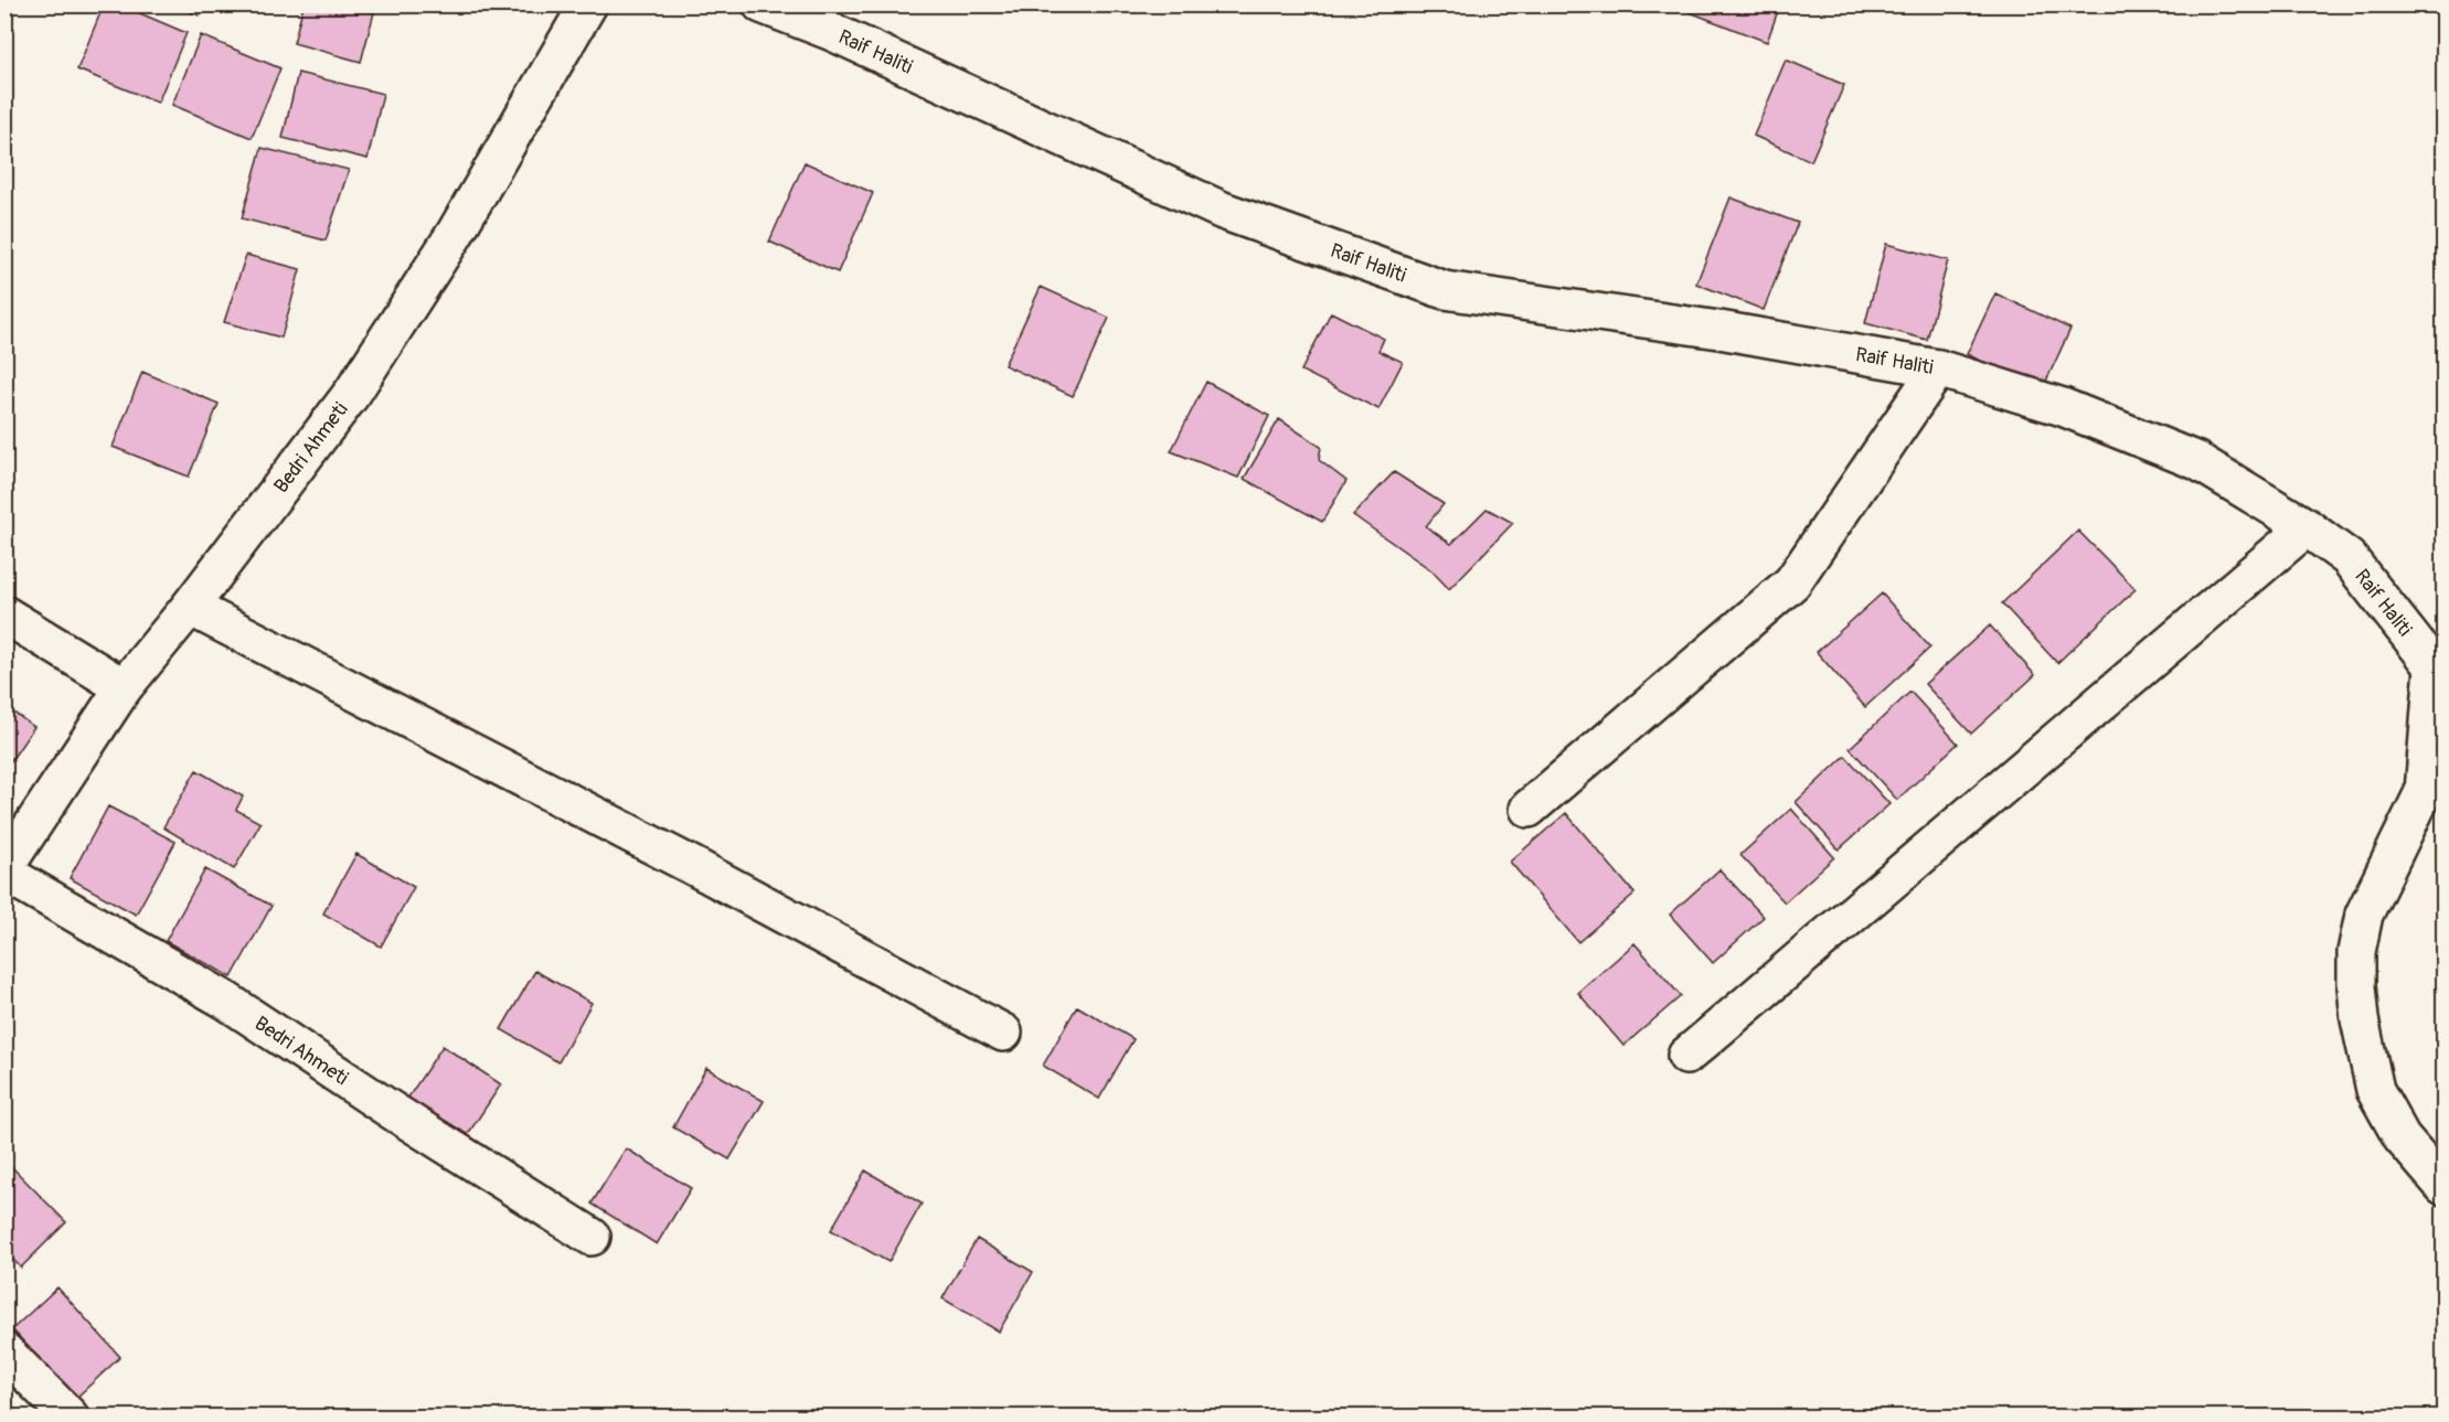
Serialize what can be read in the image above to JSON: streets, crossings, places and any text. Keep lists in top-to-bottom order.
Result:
{
  "streets": {
    "street": ["Raif Haliti", "Bedri Ahmeti"]
  }
}
